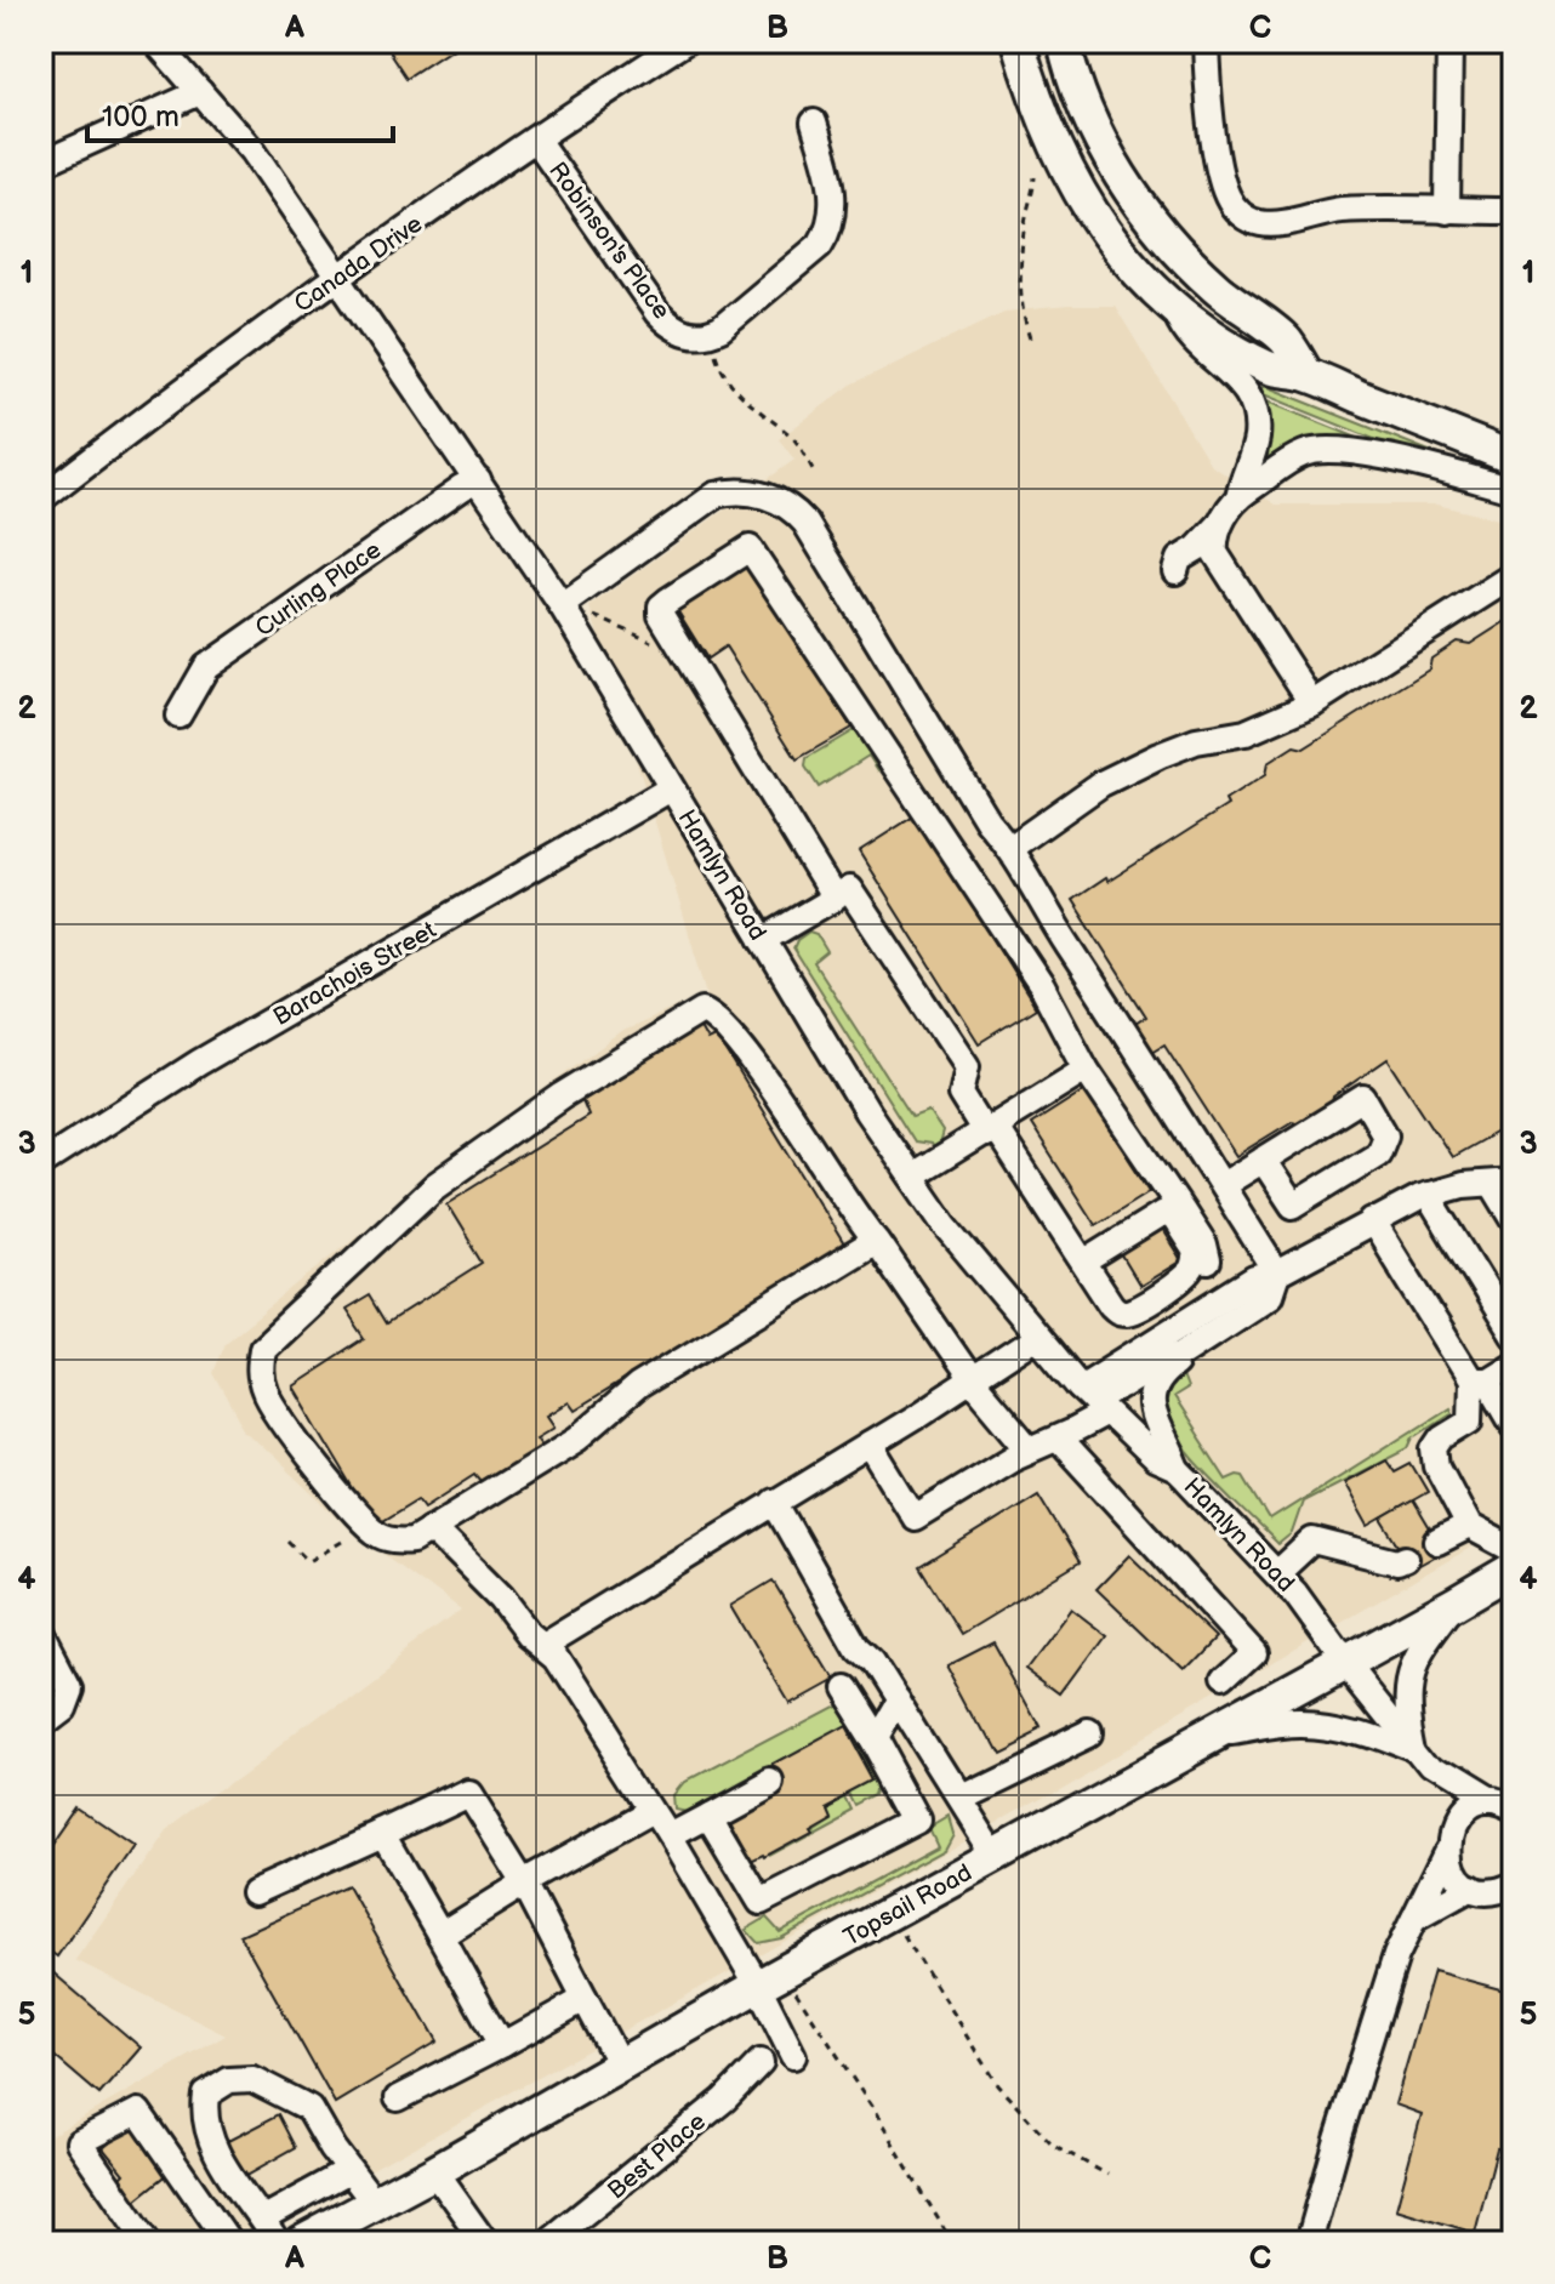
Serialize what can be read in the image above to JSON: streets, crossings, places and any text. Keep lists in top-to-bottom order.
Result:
{
  "streets": {
    "main road": ["Topsail Road"],
    "street": [
      "Robinson's Place",
      "Canada Drive",
      "Curling Place",
      "Hamlyn Road",
      "Barachois Street",
      "Best Place"
    ]
  },
  "crossings": [
    ["Robinson's Place", "Canada Drive"],
    ["Canada Drive", "Hamlyn Road"],
    ["Curling Place", "Hamlyn Road"],
    ["Hamlyn Road", "Barachois Street"],
    ["Hamlyn Road", "Topsail Road"]
  ],
  "scale_bar": "100 m",
  "grid": {
    "columns": ["A", "B", "C"],
    "rows": [
      "1",
      "2",
      "3",
      "4",
      "5"
    ]
  }
}
